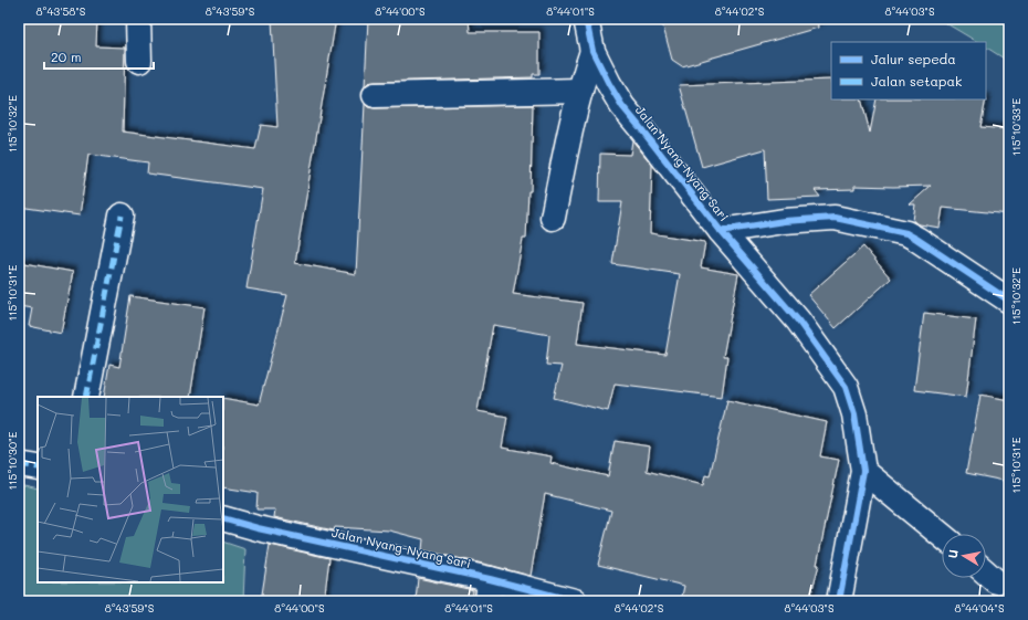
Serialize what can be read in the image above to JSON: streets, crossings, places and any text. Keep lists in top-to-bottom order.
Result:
{
  "streets": {
    "street": ["Jalan Nyang-Nyang Sari"]
  },
  "legend": ["Jalur sepeda", "Jalan setapak"],
  "scale_bar": "20 m",
  "north": "left",
  "coordinates": [
    "8°43'58\"S",
    "8°43'59\"S",
    "8°44'00\"S",
    "8°44'01\"S",
    "8°44'02\"S",
    "8°44'03\"S",
    "115°10'32\"E",
    "115°10'33\"E",
    "115°10'31\"E",
    "115°10'30\"E",
    "8°44'04\"S"
  ]
}
